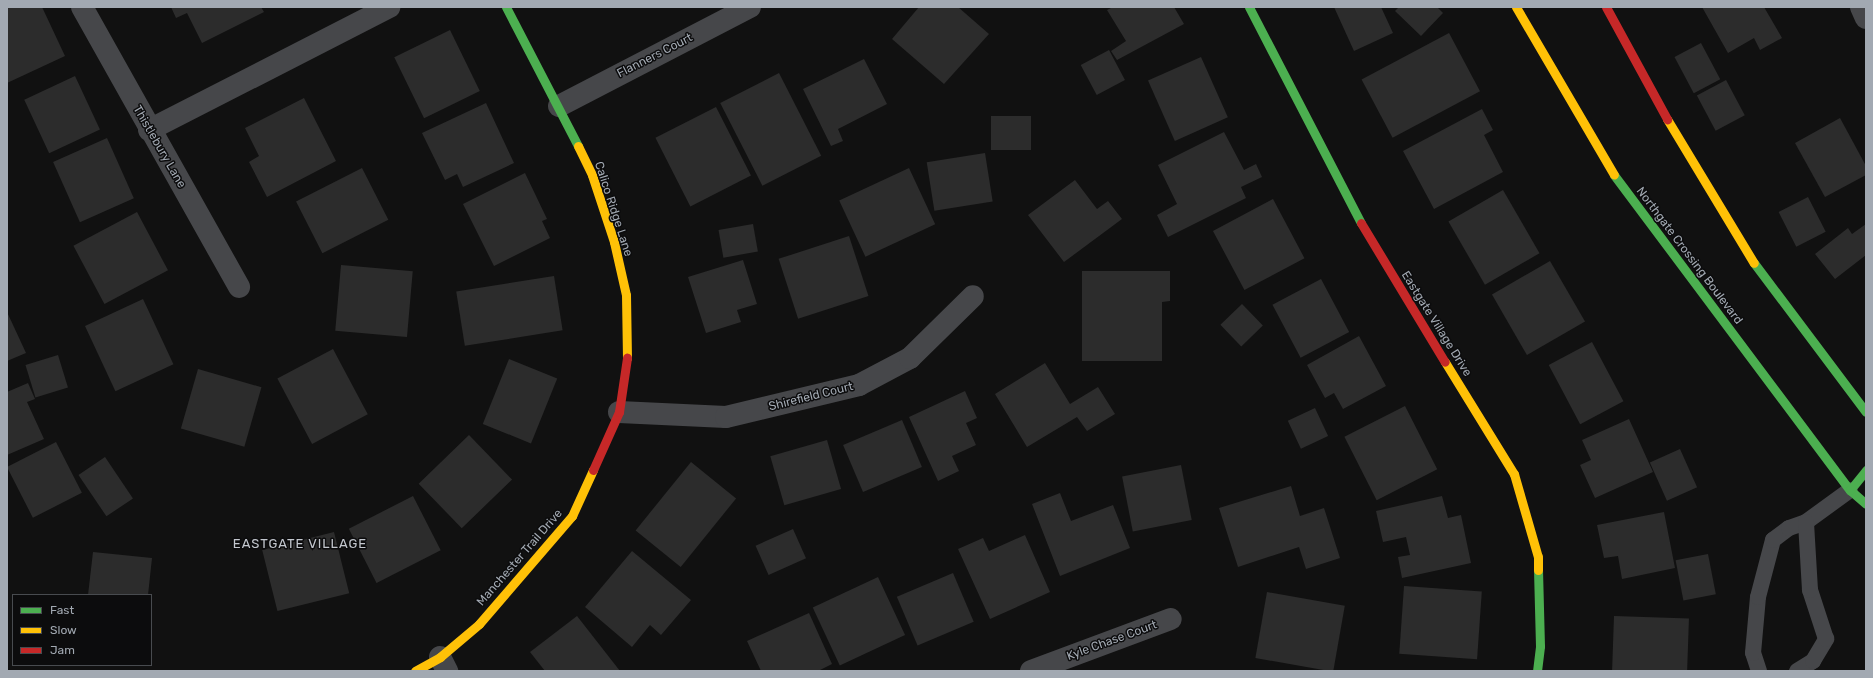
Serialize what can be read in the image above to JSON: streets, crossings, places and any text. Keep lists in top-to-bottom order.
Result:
{
  "streets": {
    "street": [
      "Flanners Court",
      "Thistlebury Lane",
      "Calico Ridge Lane",
      "Northgate Crossing Boulevard",
      "Eastgate Village Drive",
      "Shirefield Court",
      "Manchester Trail Drive",
      "Kyle Chase Court"
    ]
  },
  "crossings": [
    ["Flanners Court", "Calico Ridge Lane"],
    ["Calico Ridge Lane", "Shirefield Court"],
    ["Calico Ridge Lane", "Manchester Trail Drive"],
    ["Shirefield Court", "Manchester Trail Drive"]
  ],
  "districts": ["EASTGATE VILLAGE"],
  "legend": ["Fast", "Slow", "Jam"]
}
